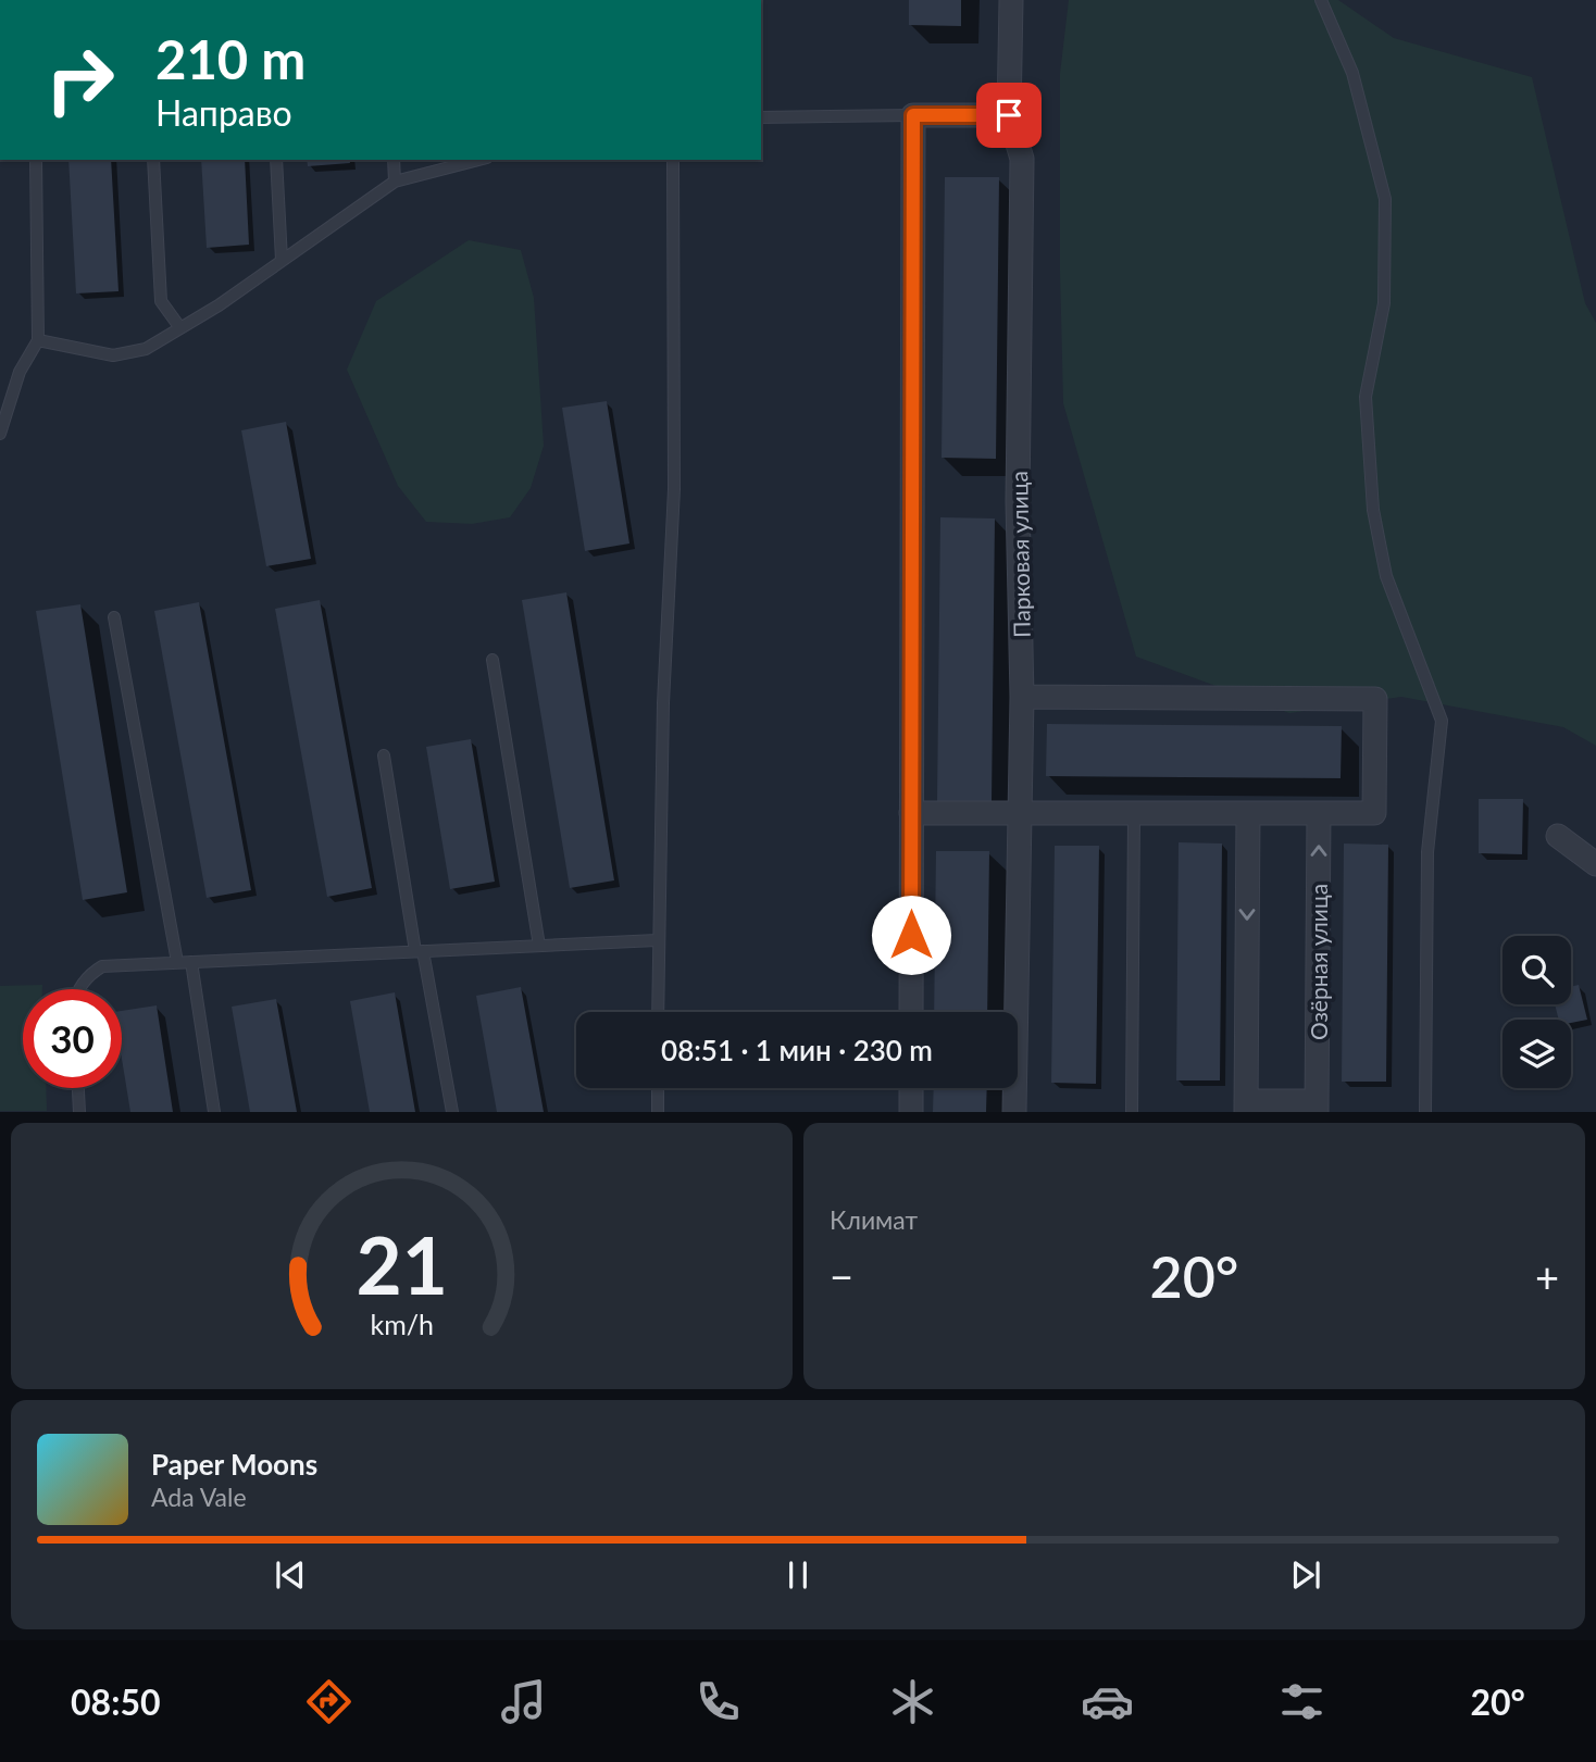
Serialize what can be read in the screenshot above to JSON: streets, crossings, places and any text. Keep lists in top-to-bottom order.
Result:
{
  "streets": {
    "street": ["Парковая улица", "Озёрная улица"]
  },
  "page": {
    "turn": ["210 m", "Направо"],
    "limit": "30",
    "trip": "08:51 · 1 мин · 230 m",
    "tile": "Климат",
    "heat": ["−", "20°", "+"],
    "song": ["Paper Moons", "Ada Vale"],
    "tabs": ["08:50", "20°"],
    "gauge": ["21", "km/h"]
  }
}
